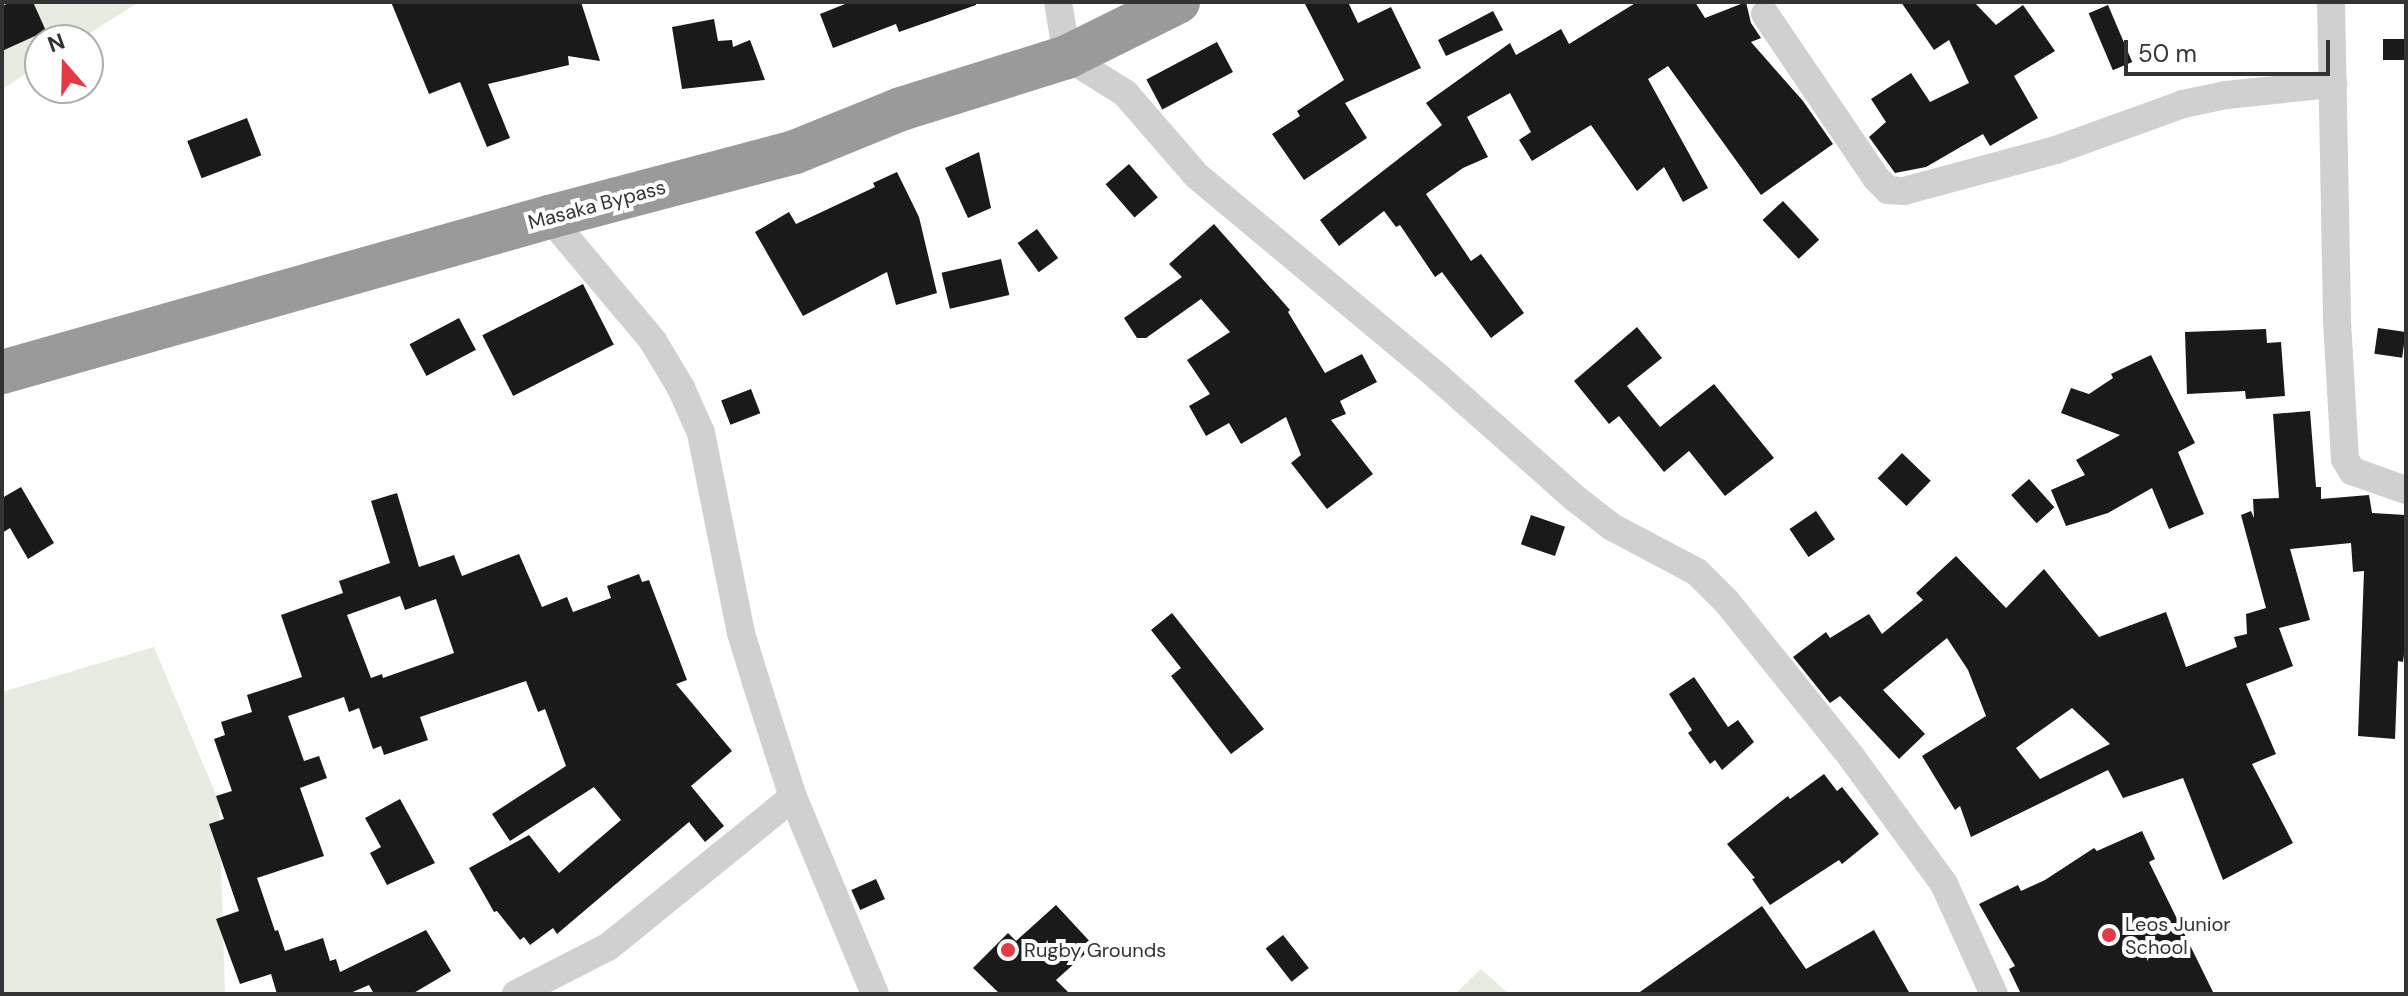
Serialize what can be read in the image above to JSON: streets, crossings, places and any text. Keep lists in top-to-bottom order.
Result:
{
  "streets": {
    "highway": ["Masaka Bypass"]
  },
  "places": ["Leos Junior School", "Rugby Grounds"],
  "scale_bar": "50 m",
  "north": "top"
}
